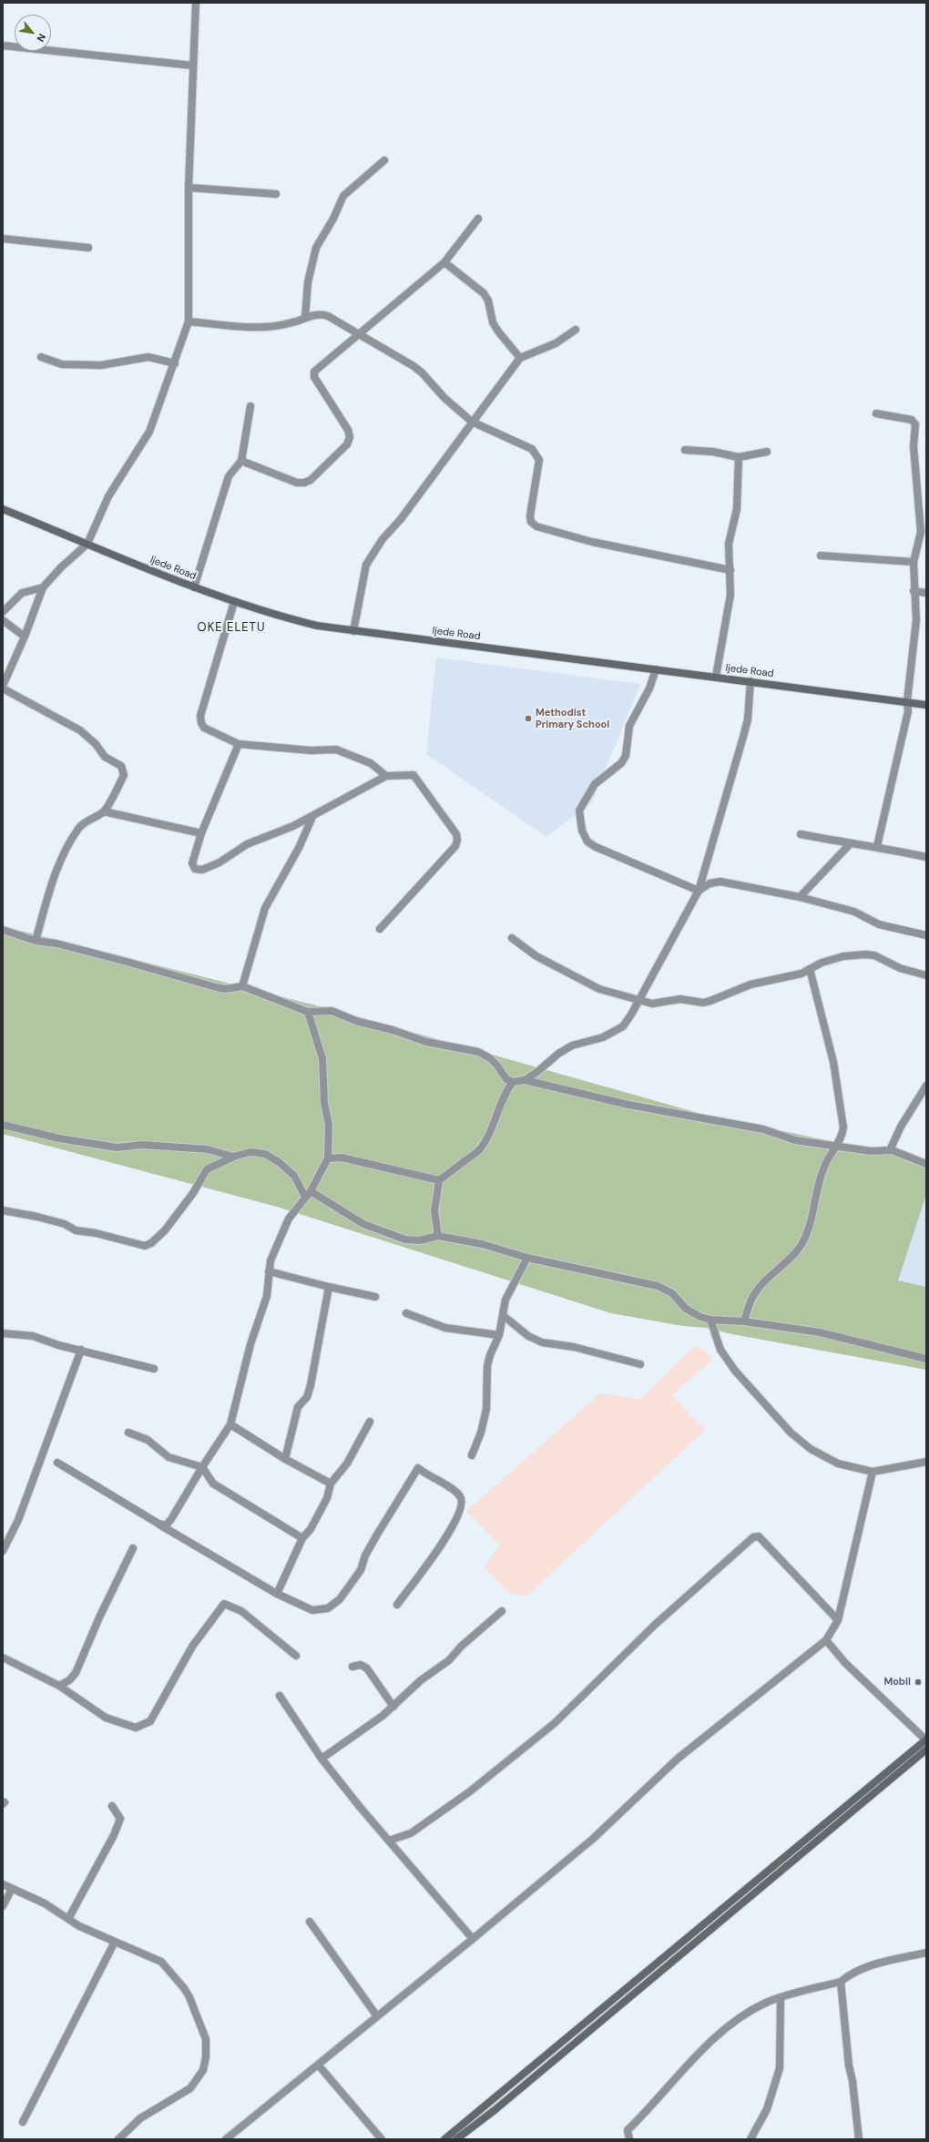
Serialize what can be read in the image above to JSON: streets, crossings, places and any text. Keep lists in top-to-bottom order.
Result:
{
  "streets": {
    "main road": ["Ijede Road"]
  },
  "districts": ["OKE ELETU"],
  "places": ["Methodist Primary School", "Mobil"],
  "north": "bottom right"
}
